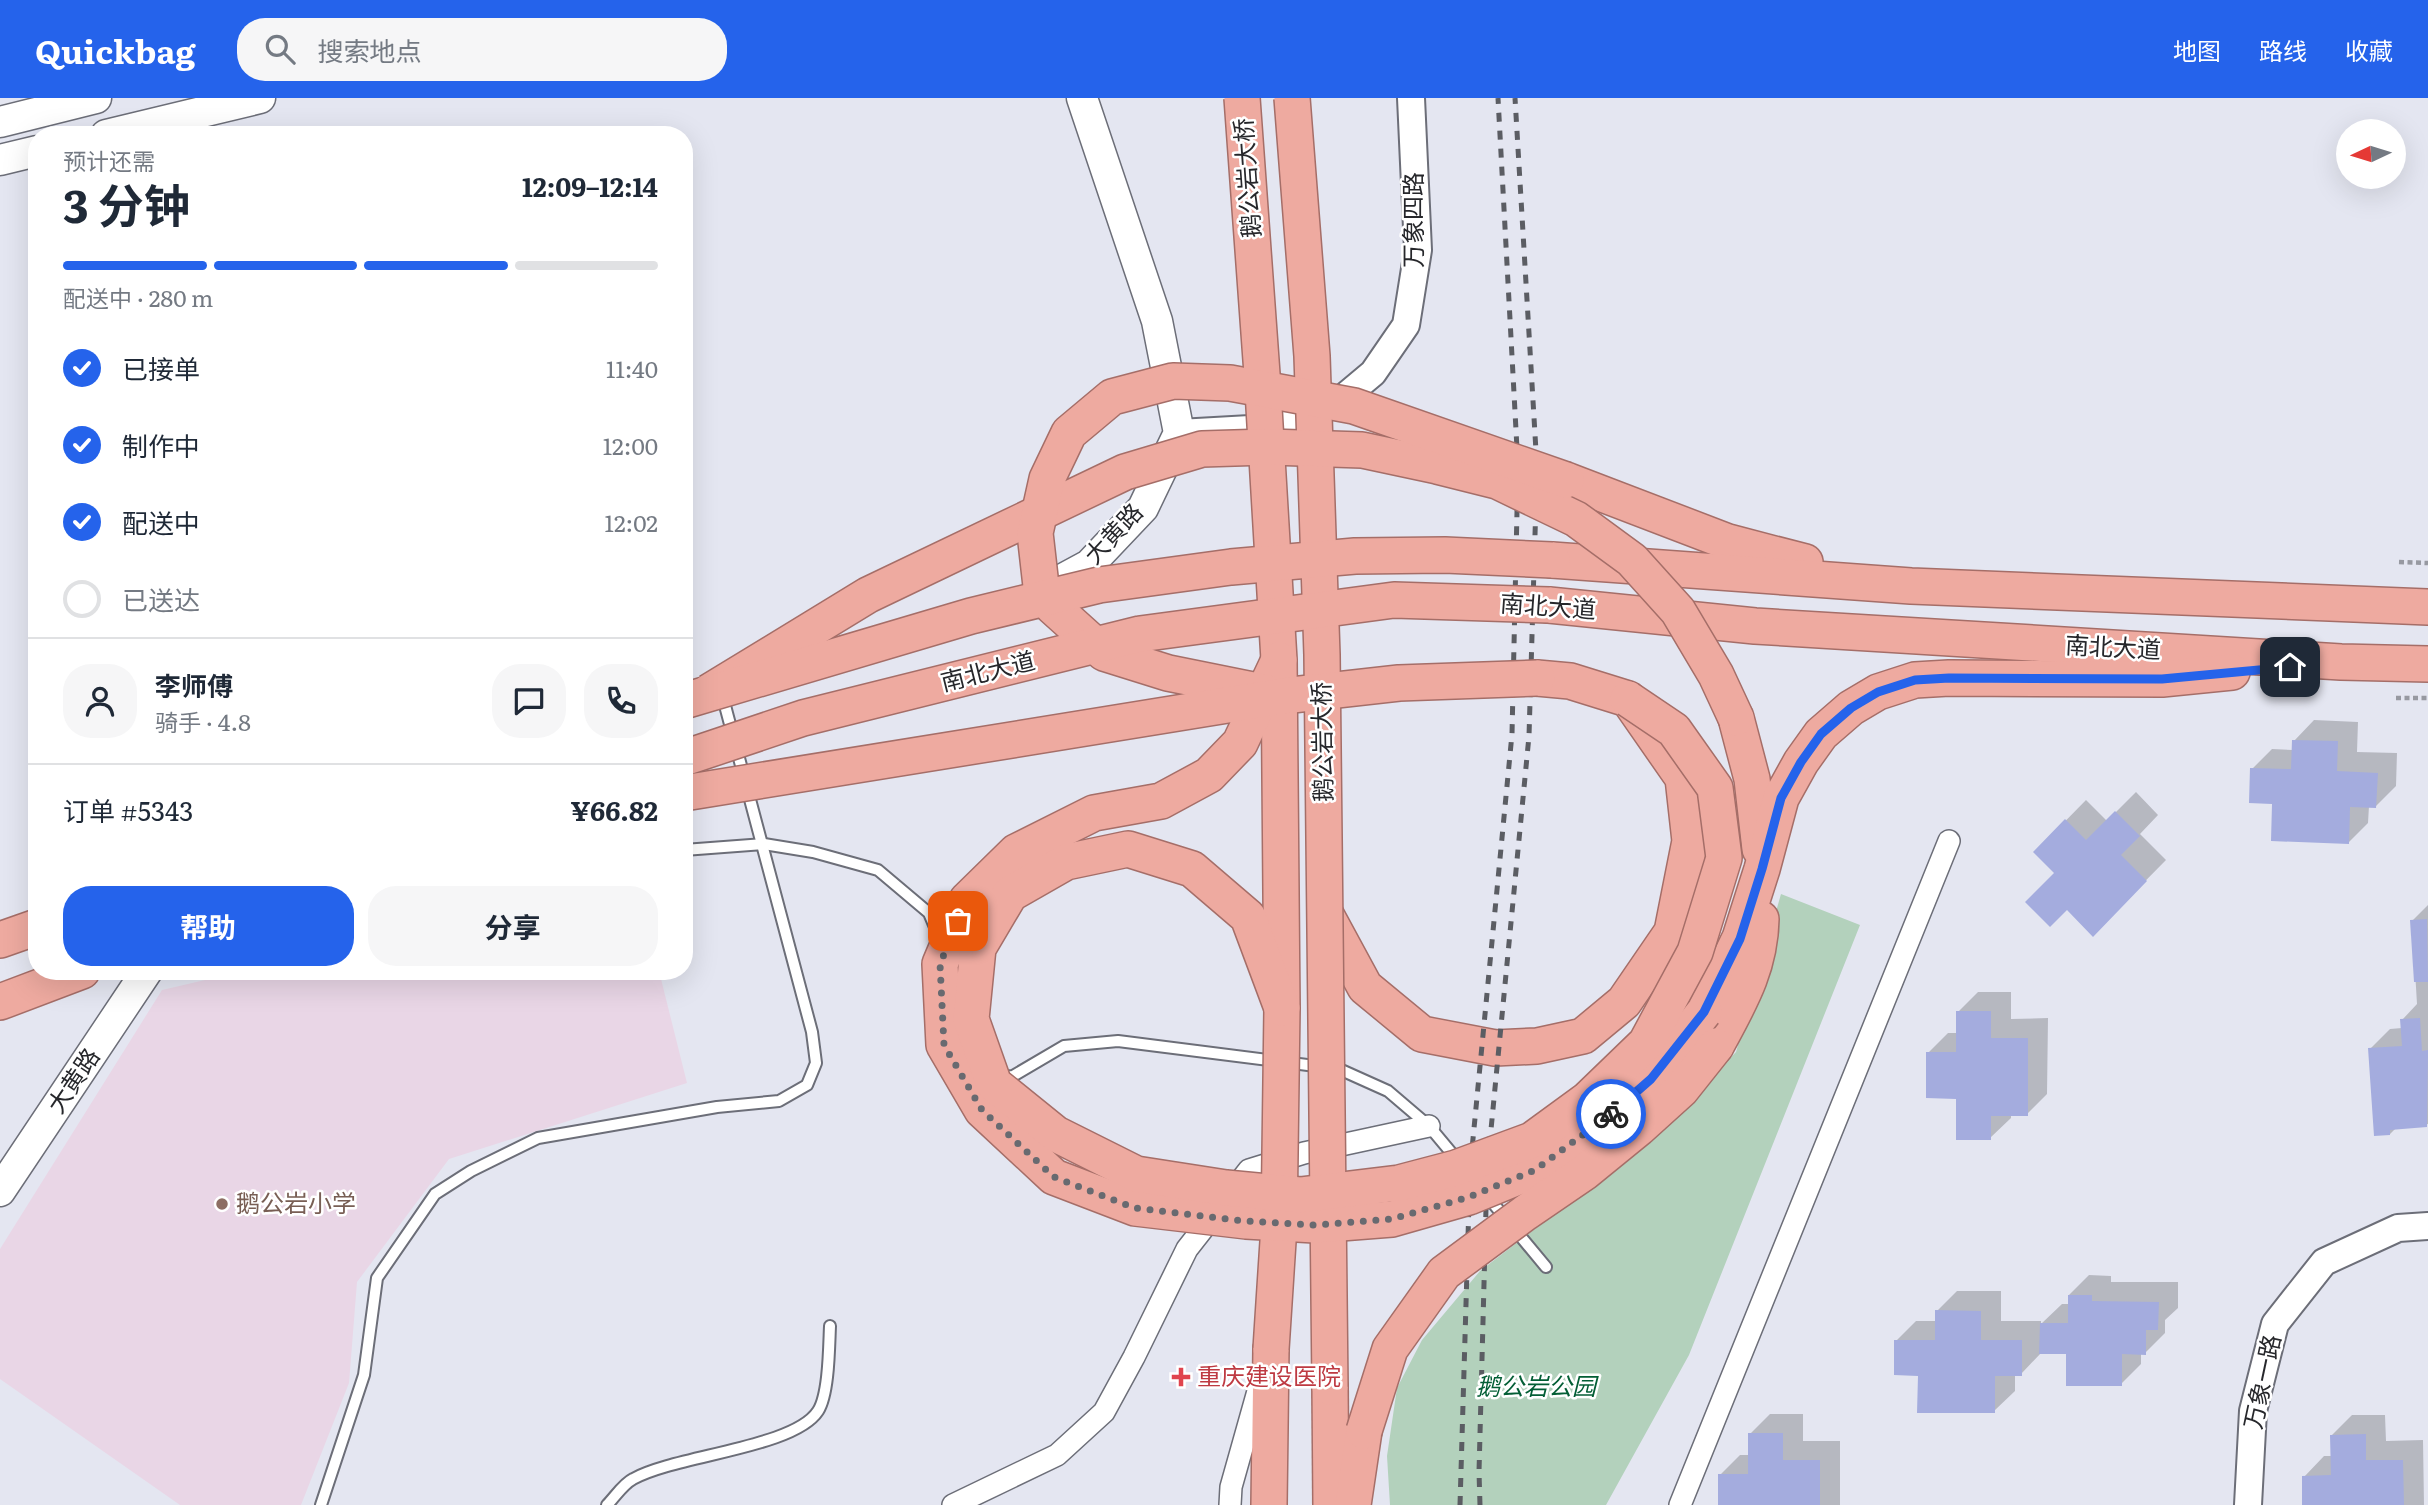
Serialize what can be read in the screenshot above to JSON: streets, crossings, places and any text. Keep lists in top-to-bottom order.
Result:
{
  "streets": {
    "highway": ["鹅公岩大桥", "南北大道"],
    "main road": ["大黄路"],
    "street": ["万象四路", "万象一路"]
  },
  "crossings": [
    ["万象四路", "大黄路"],
    ["大黄路", "南北大道"]
  ],
  "parks": ["鹅公岩公园"],
  "places": {
    "other": ["鹅公岩小学"],
    "health": ["重庆建设医院"]
  },
  "north": "left",
  "page": {
    "header": "Quickbag",
    "search": "搜索地点",
    "nav": ["地图", "路线", "收藏"],
    "heading": ["3 分钟", "预计还需", "12:09–12:14"],
    "panel": [
      "李师傅",
      "骑手 · 4.8",
      "订单 #5343",
      "¥66.82"
    ],
    "bar": "配送中 · 280 m",
    "list": [
      ["已接单", "11:40"],
      ["制作中", "12:00"],
      ["配送中", "12:02"],
      "已送达"
    ],
    "buttons": ["帮助", "分享"]
  }
}
